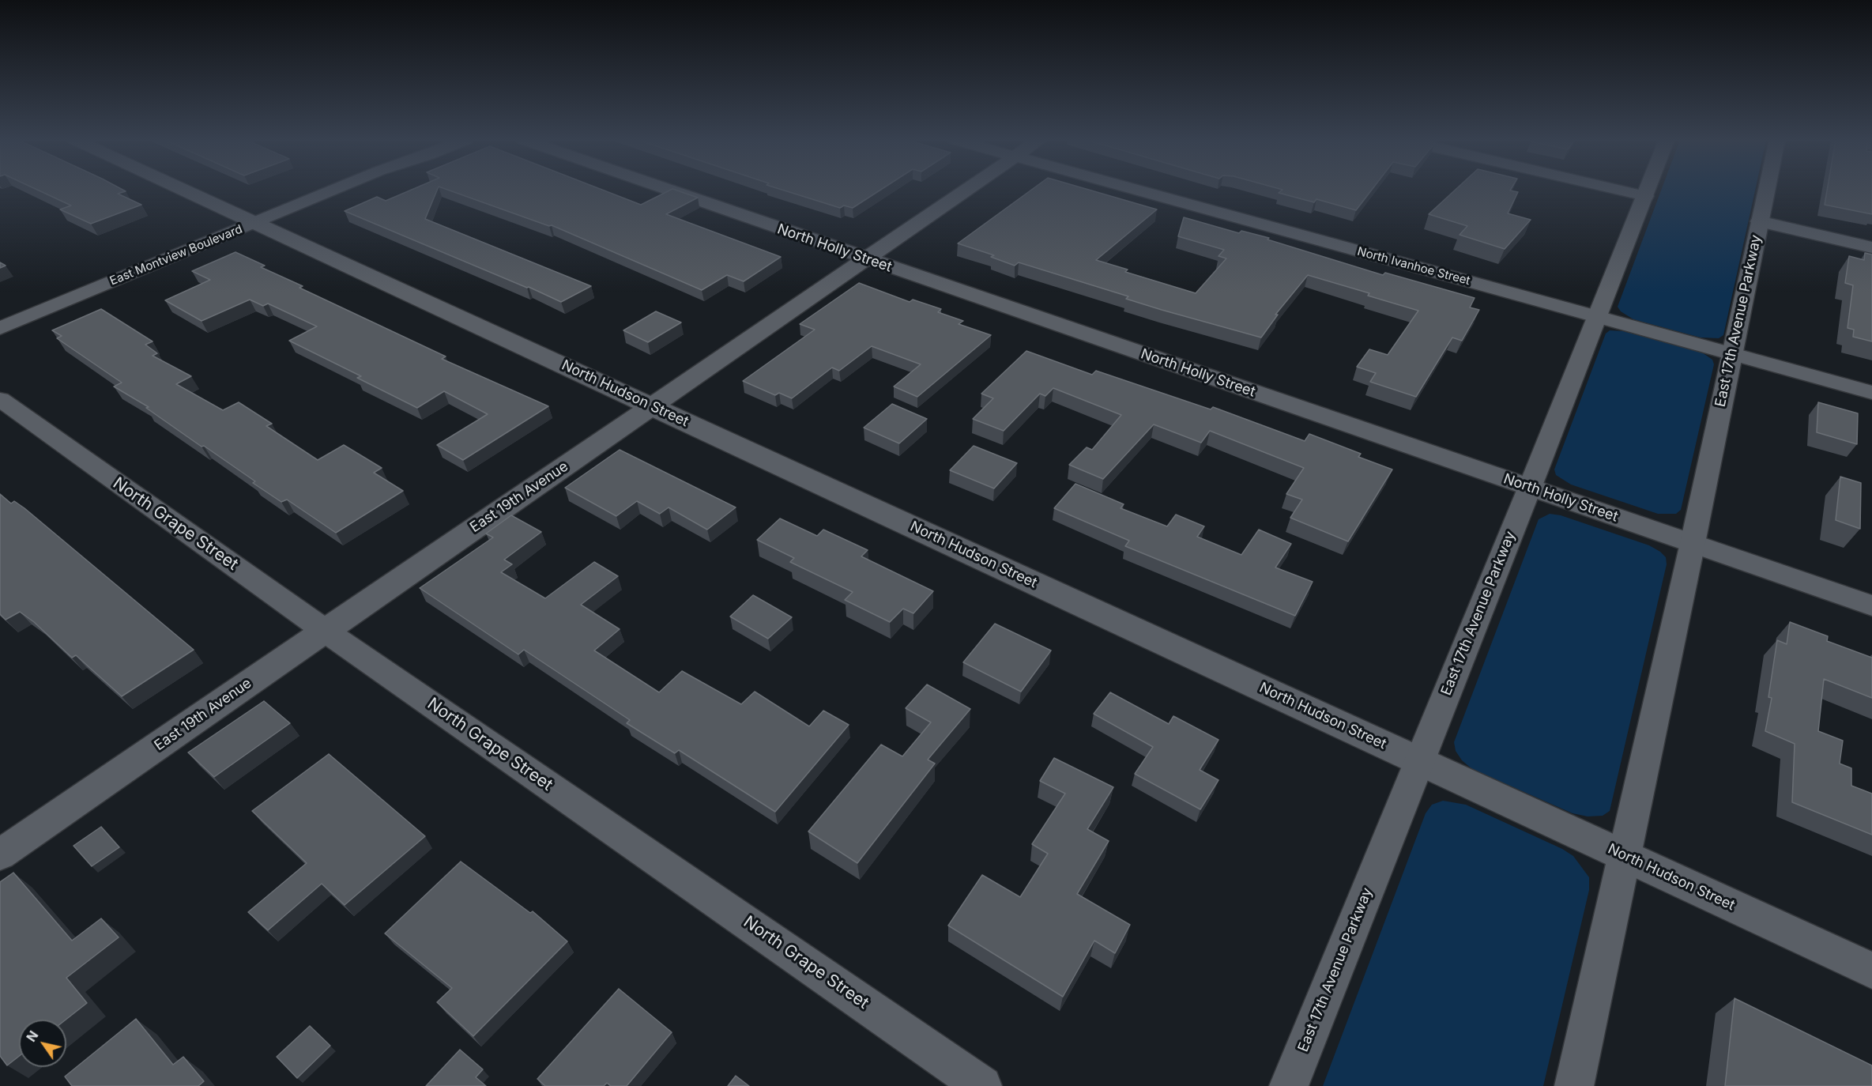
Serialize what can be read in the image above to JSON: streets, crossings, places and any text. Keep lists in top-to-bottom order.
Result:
{
  "streets": {
    "street": [
      "North Holly Street",
      "East Montview Boulevard",
      "North Ivanhoe Street",
      "East 17th Avenue Parkway",
      "North Hudson Street",
      "East 19th Avenue",
      "North Grape Street"
    ]
  },
  "crossings": [
    ["North Holly Street", "East 17th Avenue Parkway"],
    ["North Holly Street", "East 19th Avenue"],
    ["East Montview Boulevard", "North Hudson Street"],
    ["North Ivanhoe Street", "East 17th Avenue Parkway"],
    ["East 17th Avenue Parkway", "North Hudson Street"],
    ["North Hudson Street", "East 19th Avenue"],
    ["East 19th Avenue", "North Grape Street"]
  ],
  "north": "top left"
}
